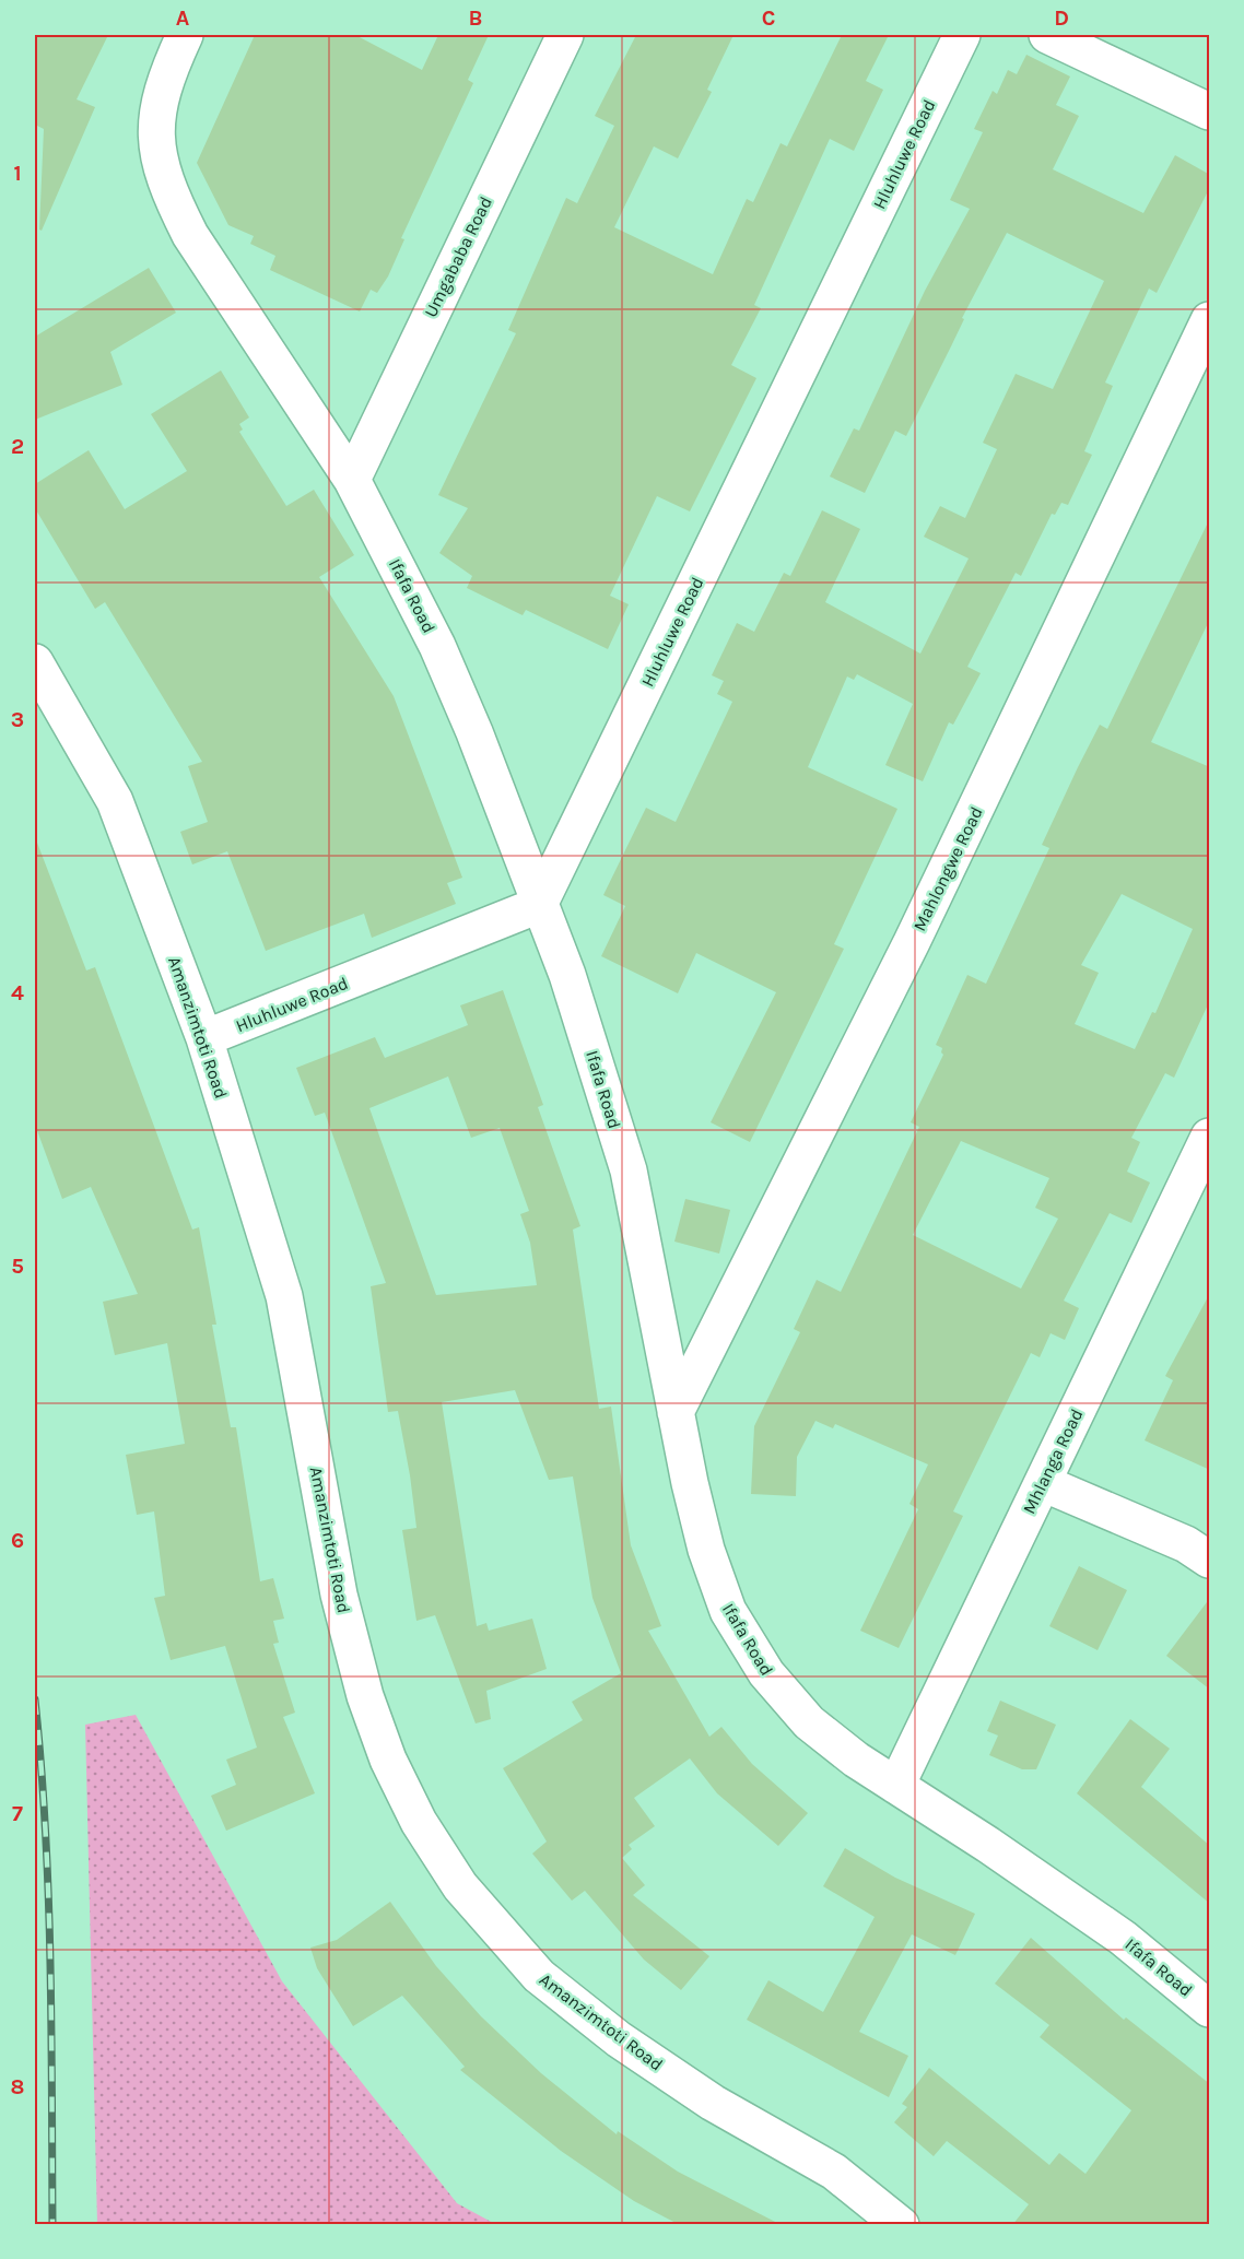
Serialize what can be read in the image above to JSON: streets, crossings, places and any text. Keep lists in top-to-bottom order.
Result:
{
  "streets": {
    "street": [
      "Hluhluwe Road",
      "Umgababa Road",
      "Ifafa Road",
      "Mahlongwe Road",
      "Amanzimtoti Road",
      "Mhlanga Road"
    ]
  },
  "crossings": [
    ["Hluhluwe Road", "Ifafa Road"],
    ["Hluhluwe Road", "Amanzimtoti Road"],
    ["Umgababa Road", "Ifafa Road"],
    ["Ifafa Road", "Mahlongwe Road"],
    ["Ifafa Road", "Mhlanga Road"]
  ],
  "grid": {
    "columns": [
      "A",
      "B",
      "C",
      "D"
    ],
    "rows": [
      "1",
      "2",
      "3",
      "4",
      "5",
      "6",
      "7",
      "8"
    ]
  }
}
